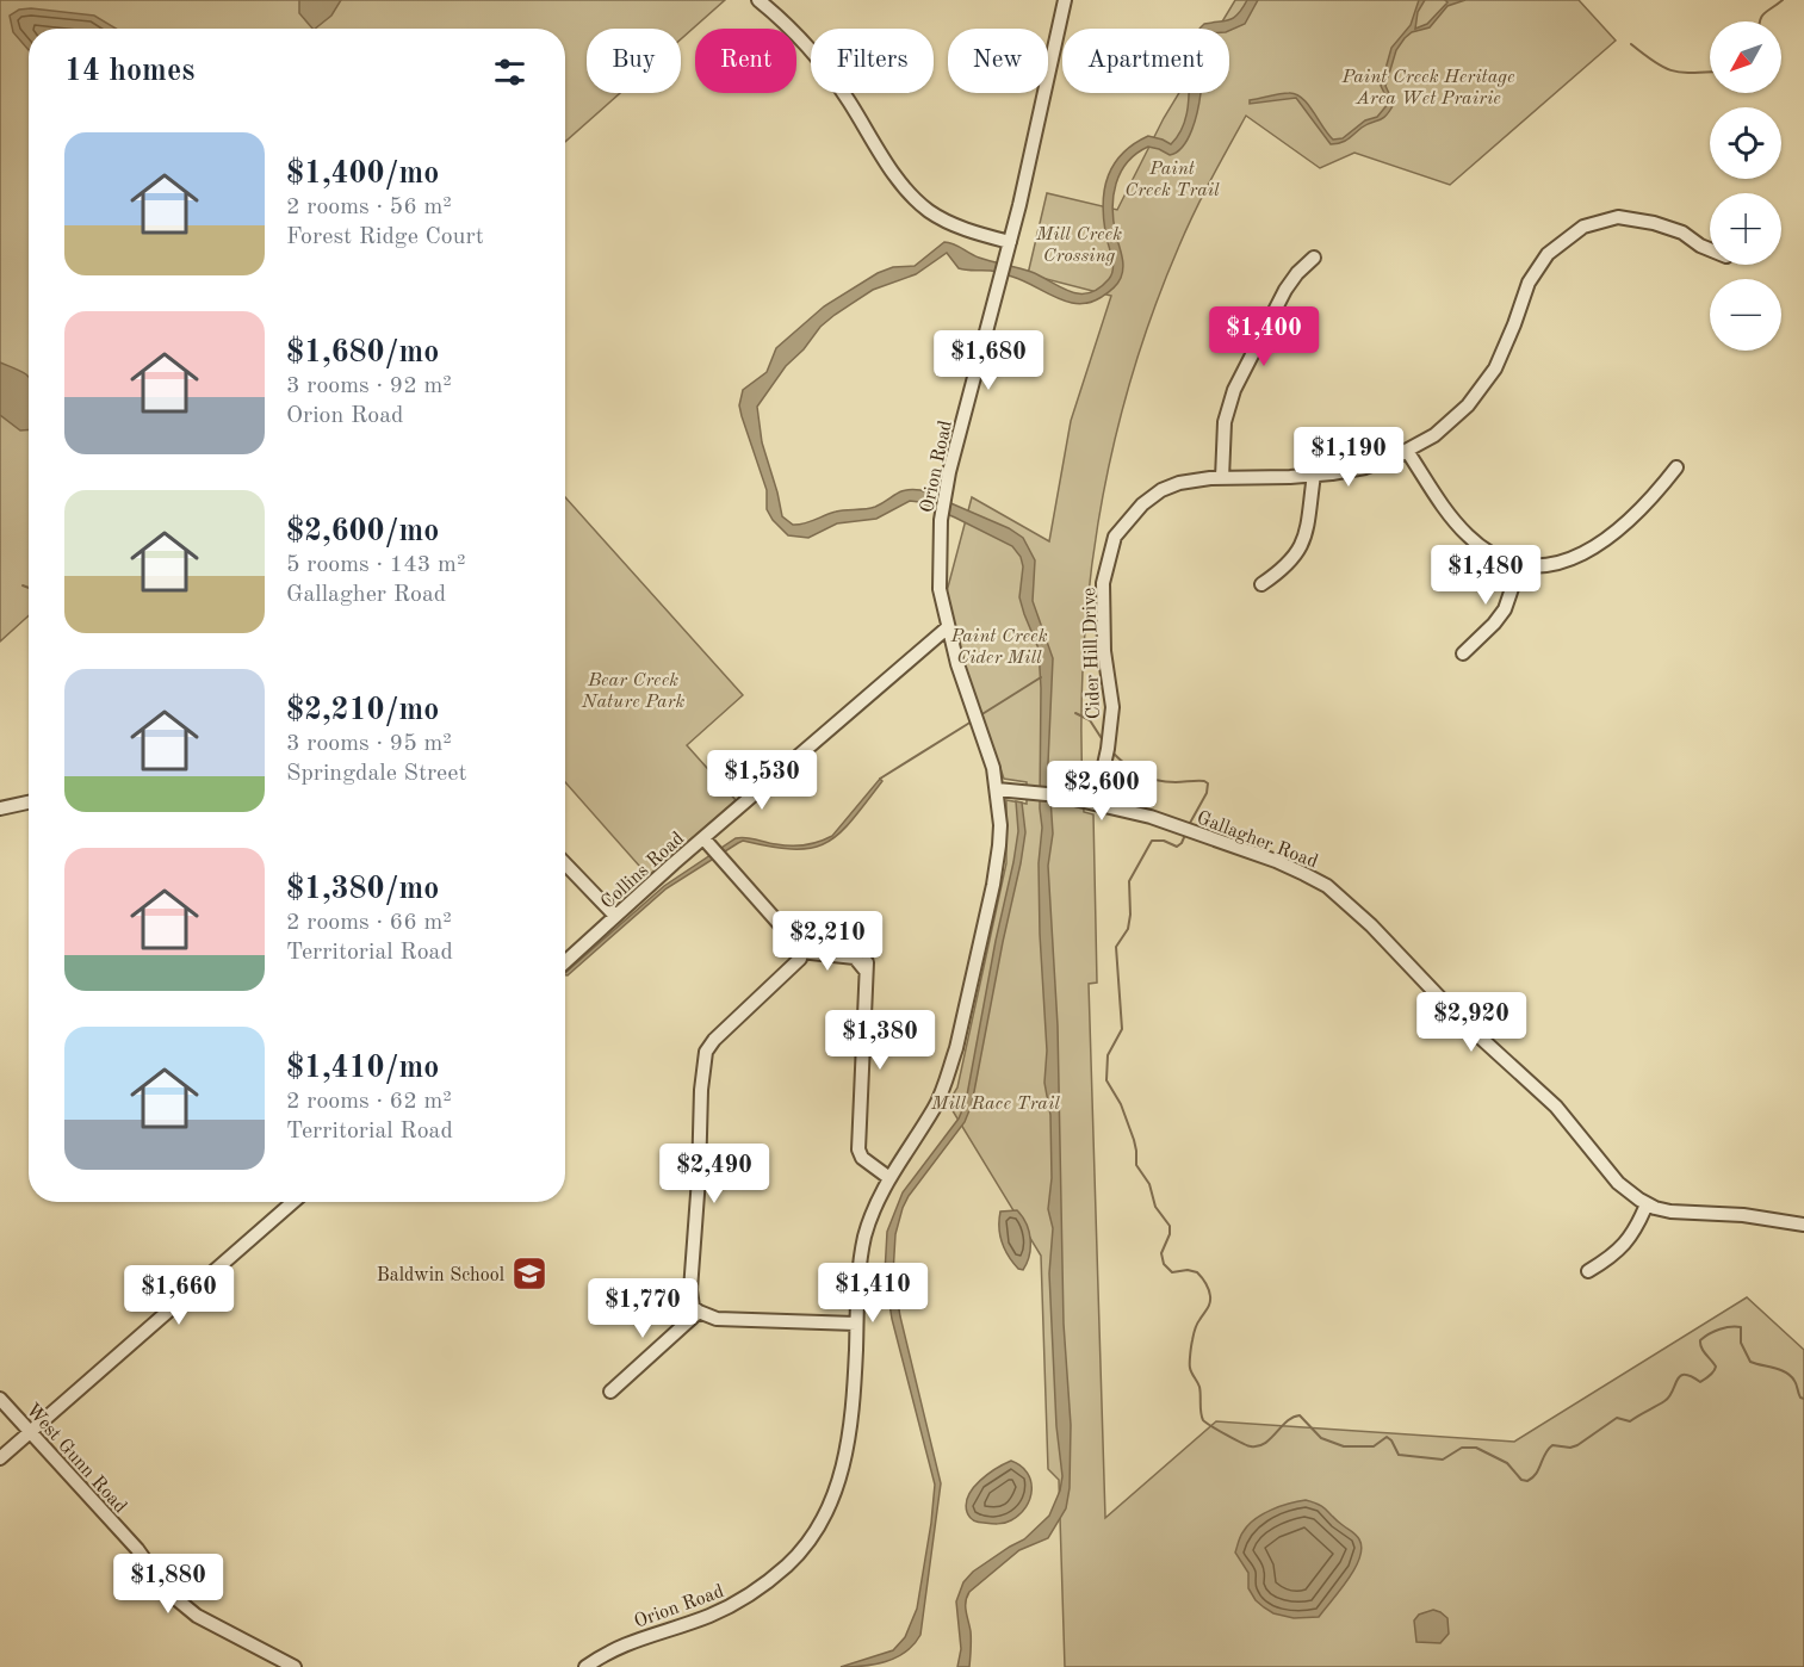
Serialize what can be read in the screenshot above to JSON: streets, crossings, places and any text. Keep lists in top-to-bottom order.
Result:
{
  "streets": {
    "street": [
      "Orion Road",
      "Cider Hill Drive",
      "Gallagher Road",
      "Collins Road",
      "West Gunn Road"
    ]
  },
  "crossings": [
    ["Orion Road", "Gallagher Road"],
    ["Orion Road", "Collins Road"],
    ["Cider Hill Drive", "Gallagher Road"]
  ],
  "parks": [
    "Paint Creek Heritage Area Wet Prairie",
    "Paint Creek Trail",
    "Mill Creek Crossing",
    "Paint Creek Cider Mill",
    "Bear Creek Nature Park",
    "Mill Race Trail"
  ],
  "places": {
    "school or university": ["Baldwin School"]
  },
  "north": "bottom left",
  "page": {
    "map_buttons": ["+", "−"],
    "chip": [
      "Buy",
      "Rent",
      "Filters",
      "New",
      "Apartment"
    ],
    "heading": "14 homes",
    "list": [
      {
        "name": "$1,400/mo",
        "note": "2 rooms · 56 m² · Forest Ridge Court"
      },
      {
        "name": "$1,680/mo",
        "note": "3 rooms · 92 m² · Orion Road"
      },
      {
        "name": "$2,600/mo",
        "note": "5 rooms · 143 m² · Gallagher Road"
      },
      {
        "name": "$2,210/mo",
        "note": "3 rooms · 95 m² · Springdale Street"
      },
      {
        "name": "$1,380/mo",
        "note": "2 rooms · 66 m² · Territorial Road"
      },
      {
        "name": "$1,410/mo",
        "note": "2 rooms · 62 m² · Territorial Road"
      }
    ],
    "price": [
      "$1,400",
      "$1,680",
      "$1,190",
      "$1,480",
      "$1,530",
      "$2,600",
      "$2,210",
      "$2,920",
      "$1,380",
      "$2,490",
      "$1,410",
      "$1,660",
      "$1,770",
      "$1,880"
    ]
  }
}
